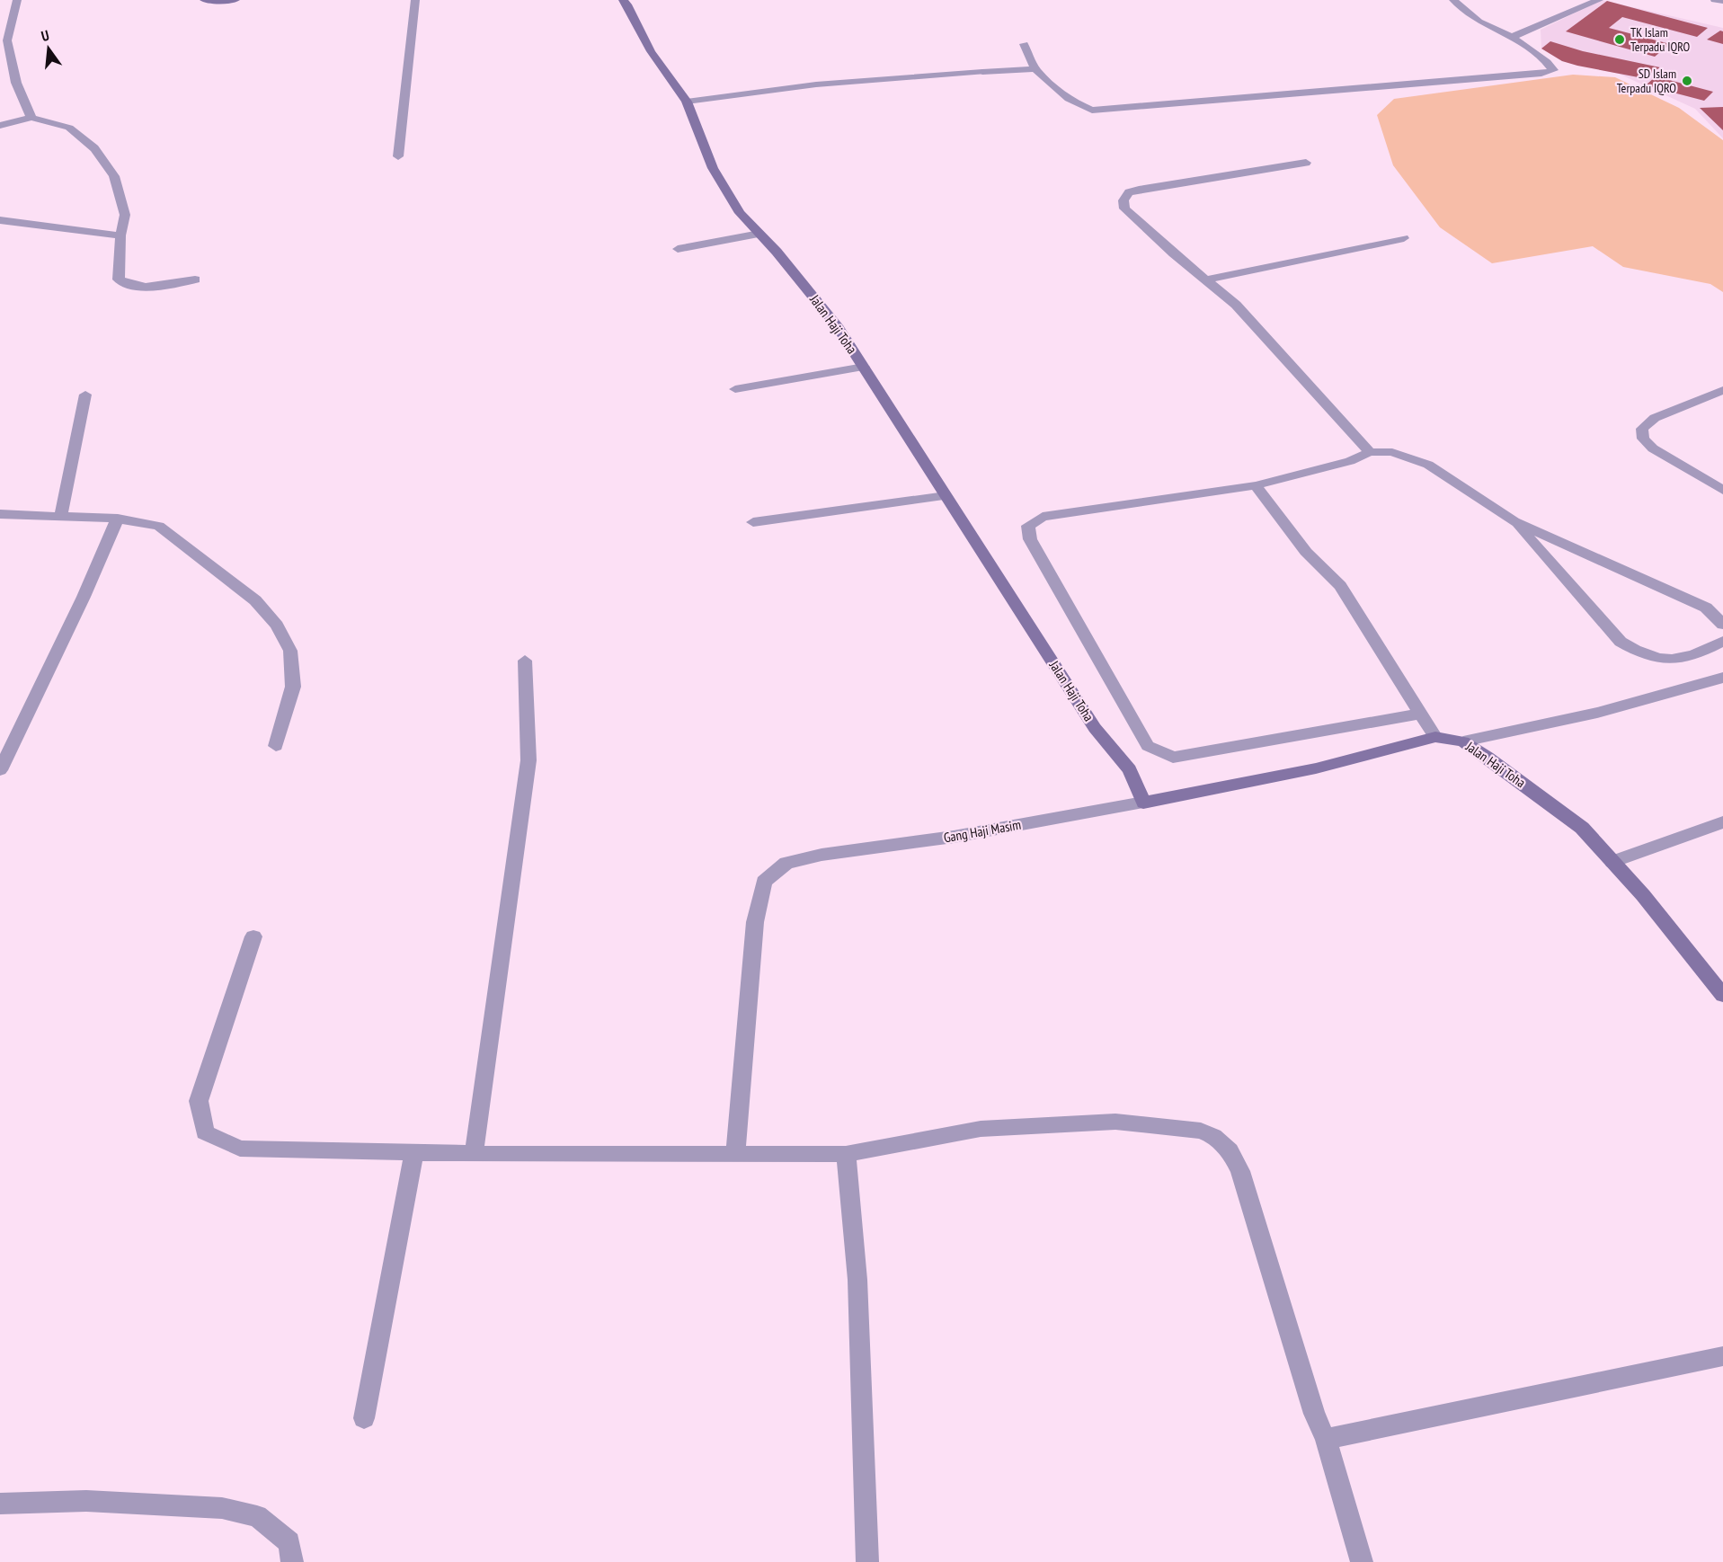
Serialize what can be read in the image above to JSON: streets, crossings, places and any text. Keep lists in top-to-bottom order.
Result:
{
  "streets": {
    "street": ["Jalan Haji Toha", "Gang Haji Masim"]
  },
  "crossings": [
    ["Jalan Haji Toha", "Gang Haji Masim"]
  ],
  "places": ["TK Islam Terpadu IQRO", "SD Islam Terpadu IQRO"],
  "north": "top"
}
